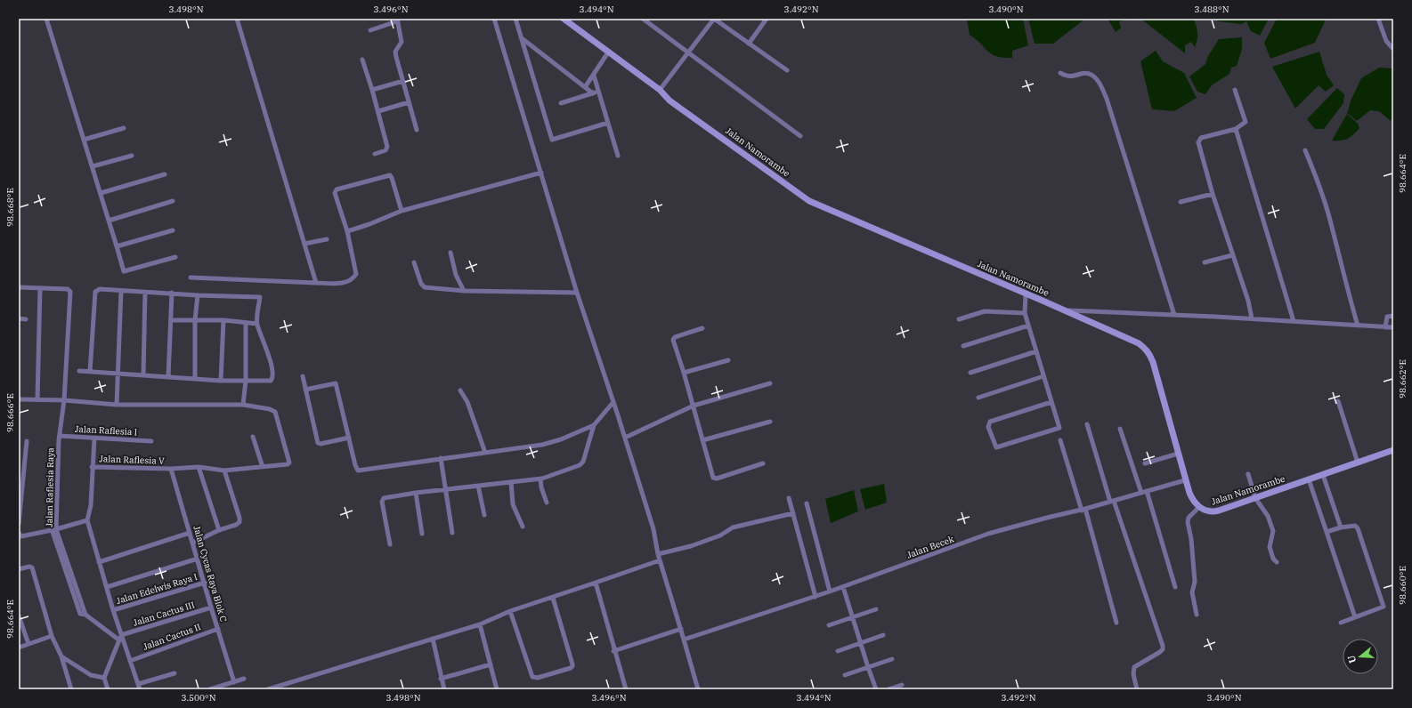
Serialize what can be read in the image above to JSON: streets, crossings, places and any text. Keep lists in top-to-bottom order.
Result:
{
  "streets": {
    "main road": ["Jalan Namorambe"],
    "street": [
      "Jalan Raflesia I",
      "Jalan Raflesia V",
      "Jalan Raflesia Raya",
      "Jalan Becek",
      "Jalan Cycas Raya Blok C",
      "Jalan Edelwis Raya I",
      "Jalan Cactus III",
      "Jalan Cactus II"
    ]
  },
  "crossings": [
    ["Jalan Namorambe", "Jalan Becek"],
    ["Jalan Raflesia I", "Jalan Raflesia Raya"],
    ["Jalan Raflesia V", "Jalan Cycas Raya Blok C"],
    ["Jalan Cycas Raya Blok C", "Jalan Edelwis Raya I"],
    ["Jalan Cycas Raya Blok C", "Jalan Cactus III"],
    ["Jalan Cycas Raya Blok C", "Jalan Cactus II"]
  ],
  "north": "left",
  "coordinates": [
    "3.498°N",
    "3.496°N",
    "3.494°N",
    "3.492°N",
    "3.490°N",
    "3.488°N",
    "98.664°E",
    "98.668°E",
    "98.662°E",
    "98.666°E",
    "98.660°E",
    "3.500°N"
  ]
}
